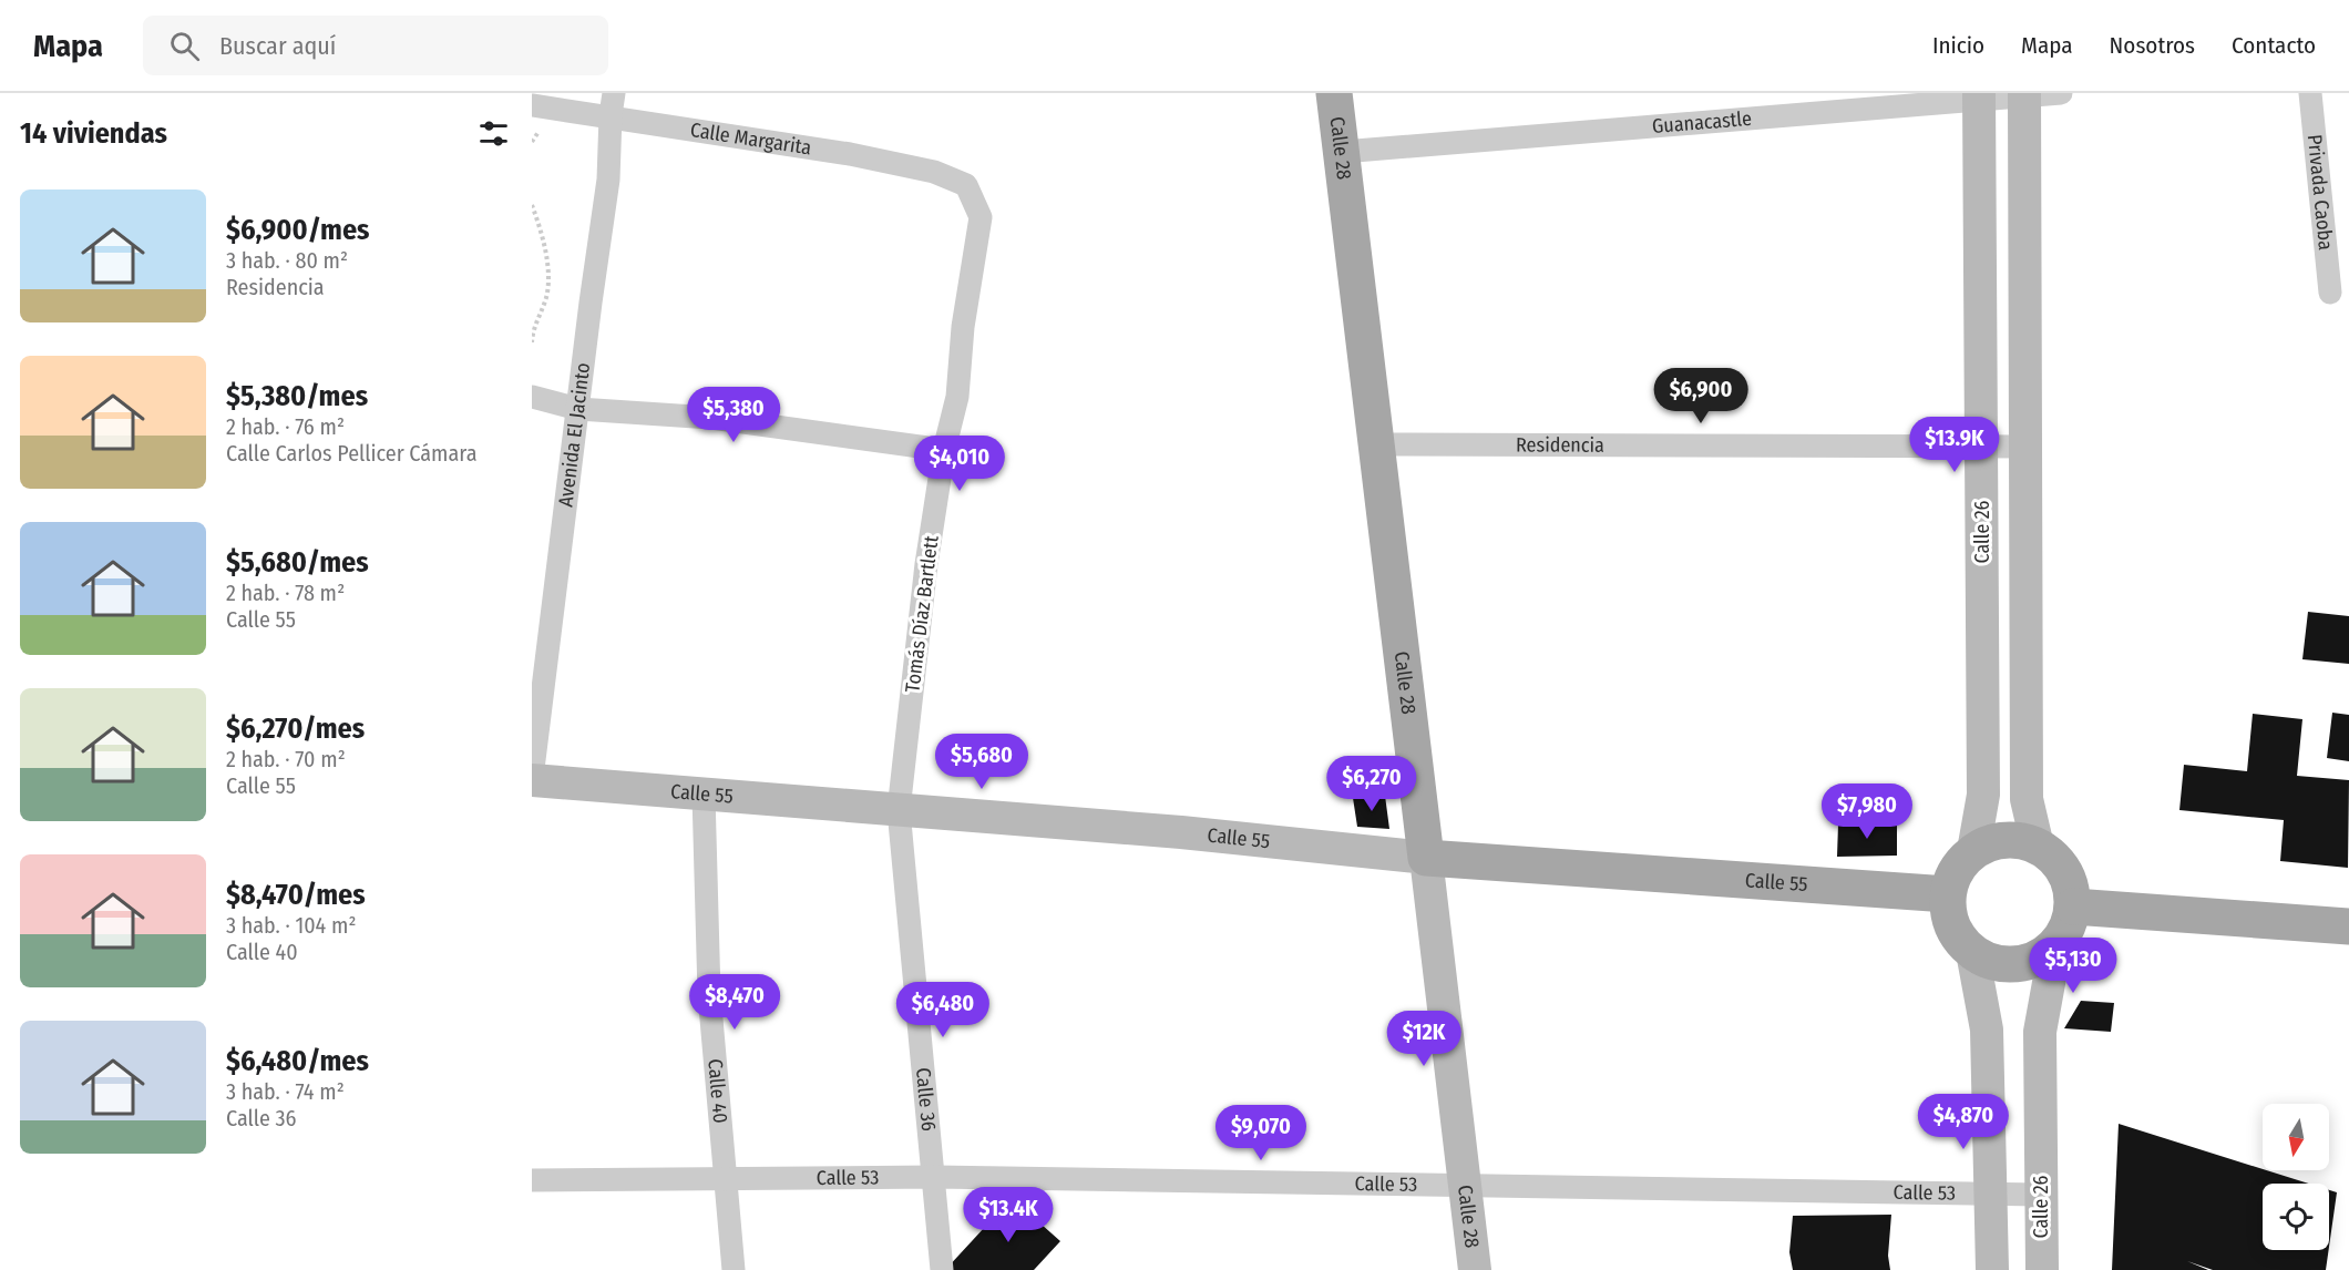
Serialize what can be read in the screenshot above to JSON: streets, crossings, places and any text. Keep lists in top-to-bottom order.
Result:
{
  "streets": {
    "main road": ["Calle 28", "Calle 26", "Calle 55"],
    "street": [
      "Guanacastle",
      "Calle Margarita",
      "Privada Caoba",
      "Avenida El Jacinto",
      "Residencia",
      "Tomás Díaz Bartlett",
      "Calle 40",
      "Calle 36",
      "Calle 53"
    ]
  },
  "crossings": [
    ["Guanacastle", "Calle 28"],
    ["Guanacastle", "Calle 26"],
    ["Calle Margarita", "Avenida El Jacinto"],
    ["Calle Margarita", "Tomás Díaz Bartlett"],
    ["Calle 28", "Residencia"],
    ["Calle 28", "Calle 55"],
    ["Calle 28", "Calle 53"],
    ["Avenida El Jacinto", "Calle 55"],
    ["Residencia", "Calle 26"],
    ["Calle 26", "Calle 55"],
    ["Calle 26", "Calle 53"],
    ["Tomás Díaz Bartlett", "Calle 55"],
    ["Tomás Díaz Bartlett", "Calle 36"],
    ["Calle 55", "Calle 40"],
    ["Calle 55", "Calle 36"],
    ["Calle 40", "Calle 53"],
    ["Calle 36", "Calle 53"]
  ],
  "north": "bottom",
  "page": {
    "header": "Mapa",
    "search": "Buscar aquí",
    "nav": [
      "Inicio",
      "Mapa",
      "Nosotros",
      "Contacto"
    ],
    "heading": "14 viviendas",
    "list": [
      {
        "name": "$6,900/mes",
        "note": "3 hab. · 80 m² · Residencia"
      },
      {
        "name": "$5,380/mes",
        "note": "2 hab. · 76 m² · Calle Carlos Pellicer Cámara"
      },
      {
        "name": "$5,680/mes",
        "note": "2 hab. · 78 m² · Calle 55"
      },
      {
        "name": "$6,270/mes",
        "note": "2 hab. · 70 m² · Calle 55"
      },
      {
        "name": "$8,470/mes",
        "note": "3 hab. · 104 m² · Calle 40"
      },
      {
        "name": "$6,480/mes",
        "note": "3 hab. · 74 m² · Calle 36"
      }
    ],
    "price": [
      "$6,900",
      "$5,380",
      "$13.9K",
      "$4,010",
      "$5,680",
      "$6,270",
      "$7,980",
      "$5,130",
      "$8,470",
      "$6,480",
      "$12K",
      "$4,870",
      "$9,070",
      "$13.4K"
    ]
  }
}
